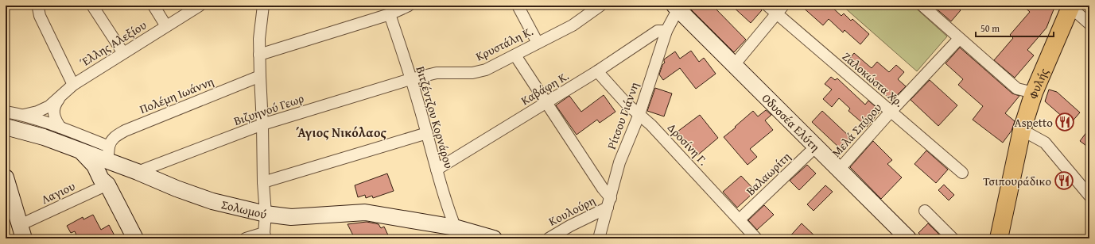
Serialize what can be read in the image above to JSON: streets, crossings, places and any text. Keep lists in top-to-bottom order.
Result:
{
  "streets": {
    "main road": ["Φυλής"],
    "street": [
      "Έλλης Αλεξίου",
      "Κρυστάλη Κ.",
      "Ζαλοκώστα Χρ.",
      "Καβάφη Κ.",
      "Πολέμη Ιωάννη",
      "Βιζυηνού Γεωρ",
      "Ρίτσου Γιάννη",
      "Βιτζέντζου Κορνάρου",
      "Οδυσσέα Ελύτη",
      "Μελά Σπύρου",
      "Δροσίνη Γ.",
      "Βαλαωρίτη",
      "Λαγιου",
      "Σολωμού",
      "Κουλούρη"
    ]
  },
  "crossings": [
    ["Κρυστάλη Κ.", "Βιζυηνού Γεωρ"],
    ["Κρυστάλη Κ.", "Βιτζέντζου Κορνάρου"],
    ["Ζαλοκώστα Χρ.", "Μελά Σπύρου"],
    ["Καβάφη Κ.", "Ρίτσου Γιάννη"],
    ["Καβάφη Κ.", "Βιτζέντζου Κορνάρου"],
    ["Καβάφη Κ.", "Δροσίνη Γ."],
    ["Πολέμη Ιωάννη", "Σολωμού"],
    ["Βιζυηνού Γεωρ", "Βιτζέντζου Κορνάρου"],
    ["Βιζυηνού Γεωρ", "Σολωμού"],
    ["Ρίτσου Γιάννη", "Οδυσσέα Ελύτη"],
    ["Ρίτσου Γιάννη", "Δροσίνη Γ."],
    ["Ρίτσου Γιάννη", "Κουλούρη"],
    ["Βιτζέντζου Κορνάρου", "Σολωμού"],
    ["Οδυσσέα Ελύτη", "Μελά Σπύρου"],
    ["Οδυσσέα Ελύτη", "Βαλαωρίτη"],
    ["Δροσίνη Γ.", "Βαλαωρίτη"]
  ],
  "districts": ["Άγιος Νικόλαος"],
  "places": {
    "restaurant": ["Aspetto", "Τσιπουράδικο"]
  },
  "scale_bar": "50 m"
}
